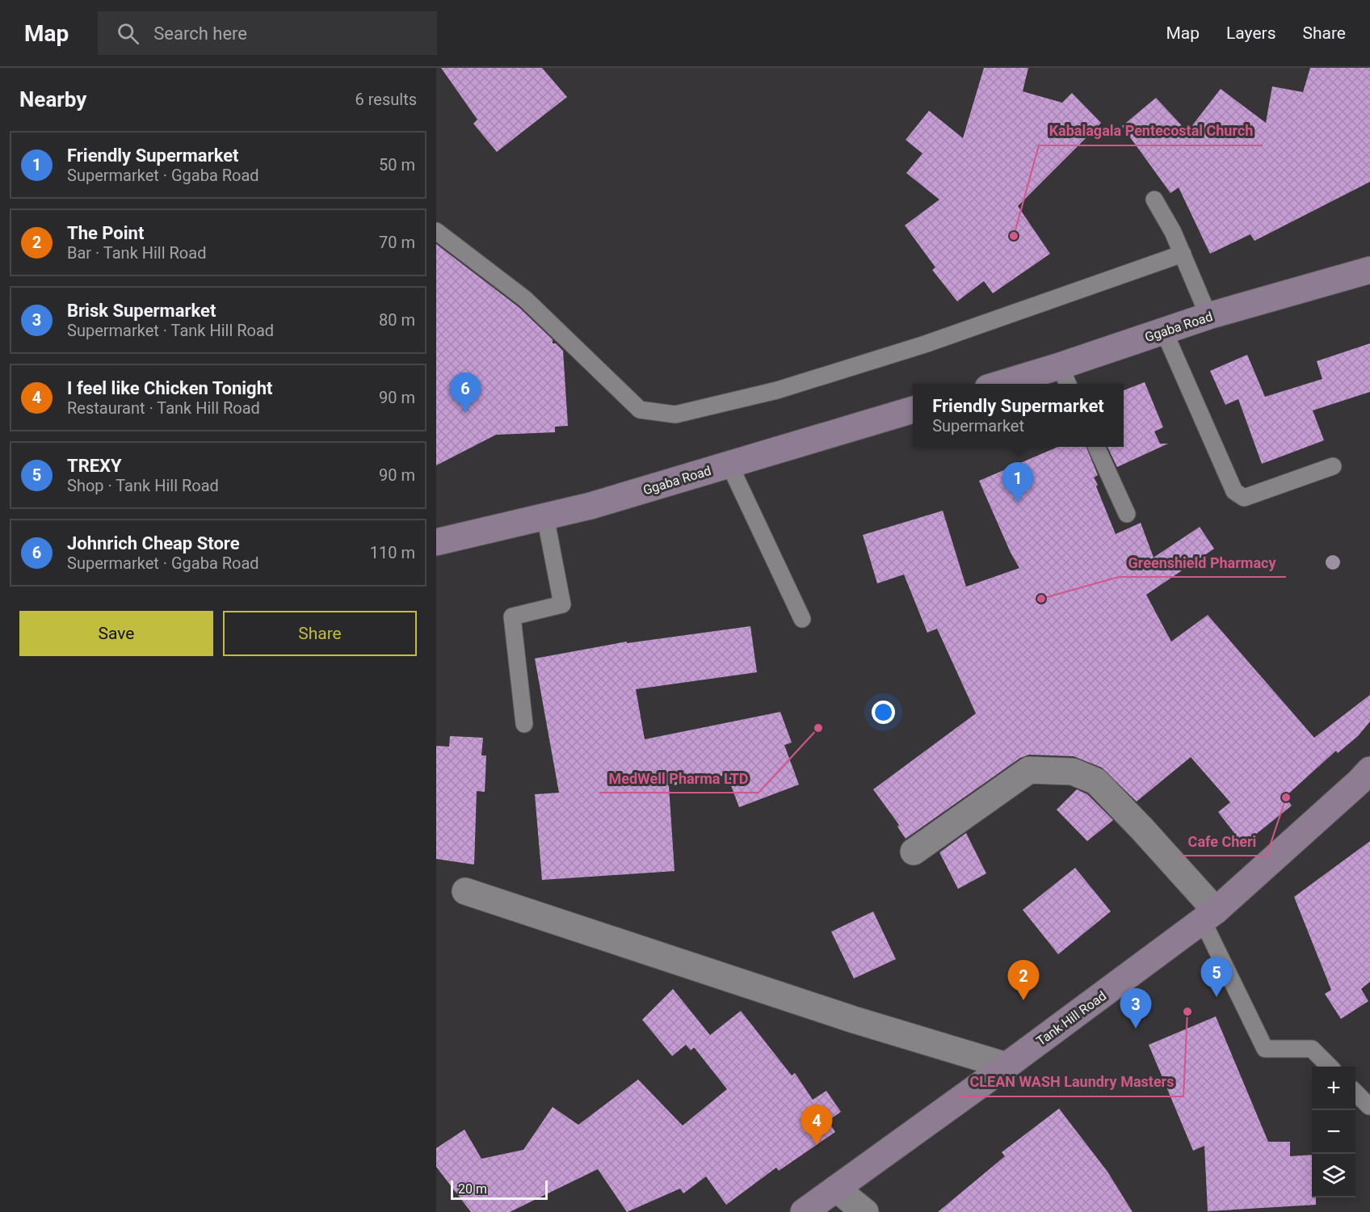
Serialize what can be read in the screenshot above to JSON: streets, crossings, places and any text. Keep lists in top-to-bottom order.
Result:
{
  "streets": {
    "main road": ["Ggaba Road", "Tank Hill Road"]
  },
  "places": [
    "Kabalagala Pentecostal Church",
    "Greenshield Pharmacy",
    "MedWell Pharma LTD",
    "Cafe Cheri",
    "CLEAN WASH Laundry Masters"
  ],
  "scale_bar": "20 m",
  "page": {
    "header": "Map",
    "search": "Search here",
    "nav": ["Map", "Layers", "Share"],
    "heading": ["Nearby", "6 results"],
    "list": [
      {
        "mark": "1",
        "name": "Friendly Supermarket",
        "note": "Supermarket · Ggaba Road",
        "value": "50 m"
      },
      {
        "mark": "2",
        "name": "The Point",
        "note": "Bar · Tank Hill Road",
        "value": "70 m"
      },
      {
        "mark": "3",
        "name": "Brisk Supermarket",
        "note": "Supermarket · Tank Hill Road",
        "value": "80 m"
      },
      {
        "mark": "4",
        "name": "I feel like Chicken Tonight",
        "note": "Restaurant · Tank Hill Road",
        "value": "90 m"
      },
      {
        "mark": "5",
        "name": "TREXY",
        "note": "Shop · Tank Hill Road",
        "value": "90 m"
      },
      {
        "mark": "6",
        "name": "Johnrich Cheap Store",
        "note": "Supermarket · Ggaba Road",
        "value": "110 m"
      }
    ],
    "pins": [
      "6",
      "1",
      "5",
      "2",
      "3",
      "4"
    ],
    "popup": ["Friendly Supermarket", "Supermarket"],
    "buttons": ["Save", "Share"],
    "map_buttons": ["+", "−"],
    "scale": "20 m"
  }
}
